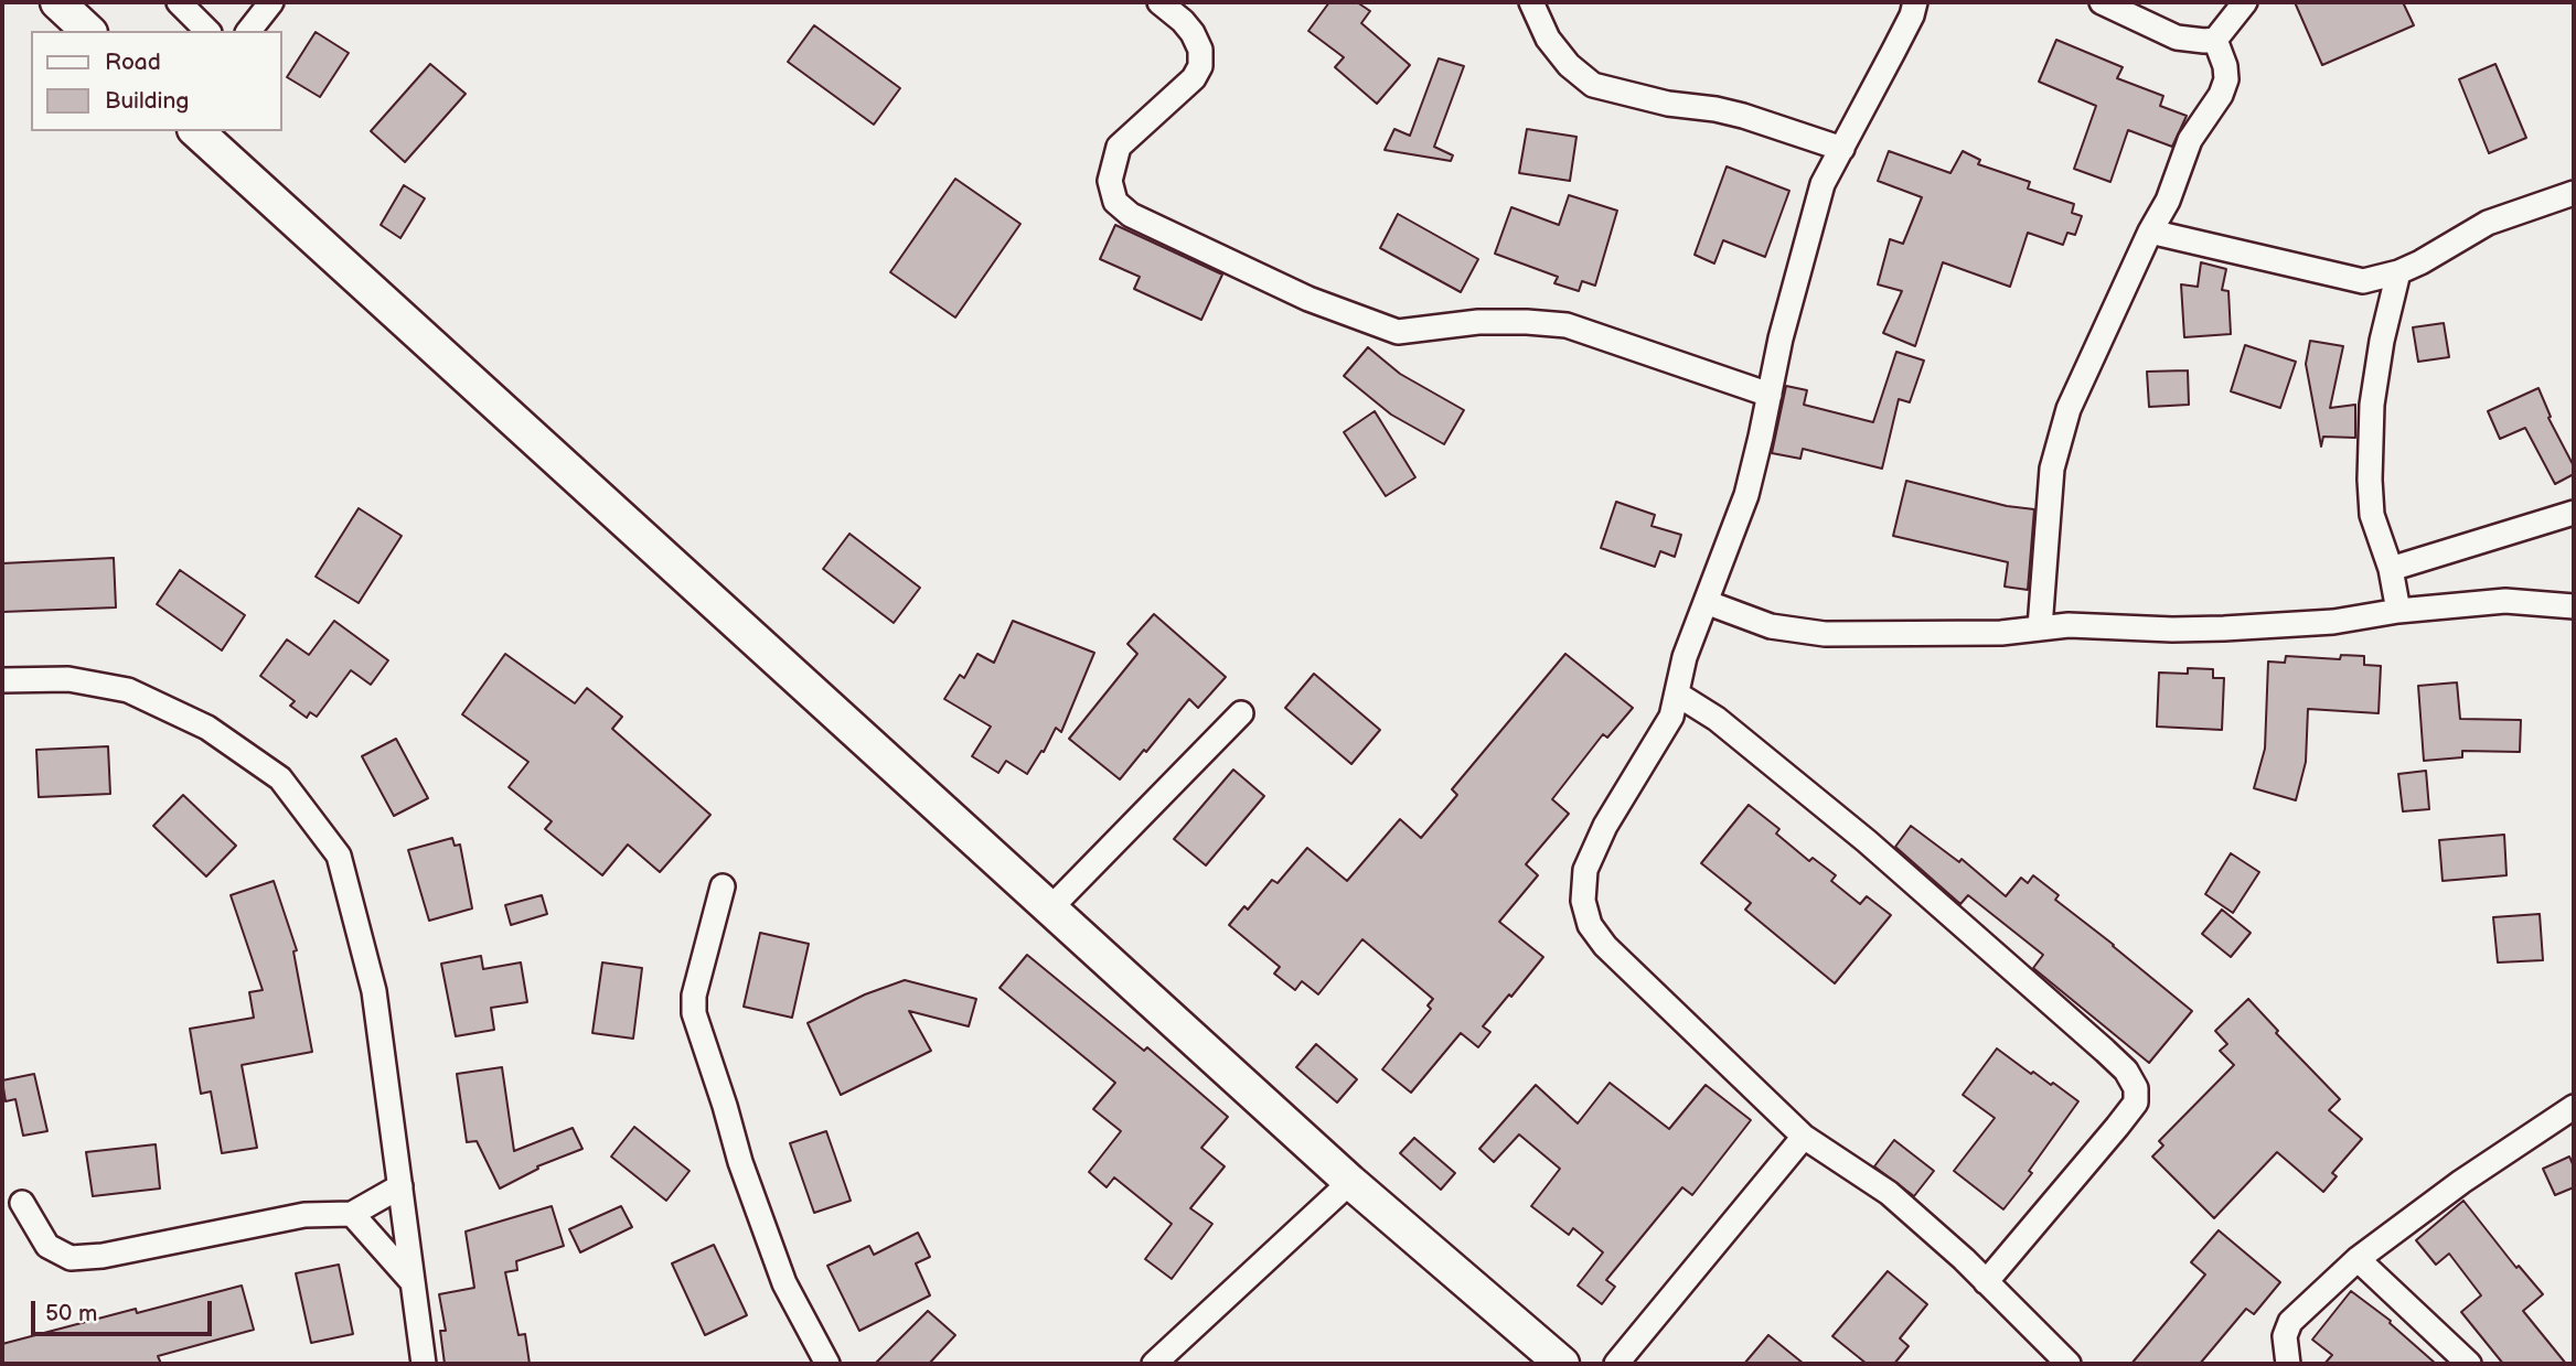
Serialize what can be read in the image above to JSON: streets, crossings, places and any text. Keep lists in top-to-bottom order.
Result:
{
  "legend": ["Road", "Building"],
  "scale_bar": "50 m"
}
